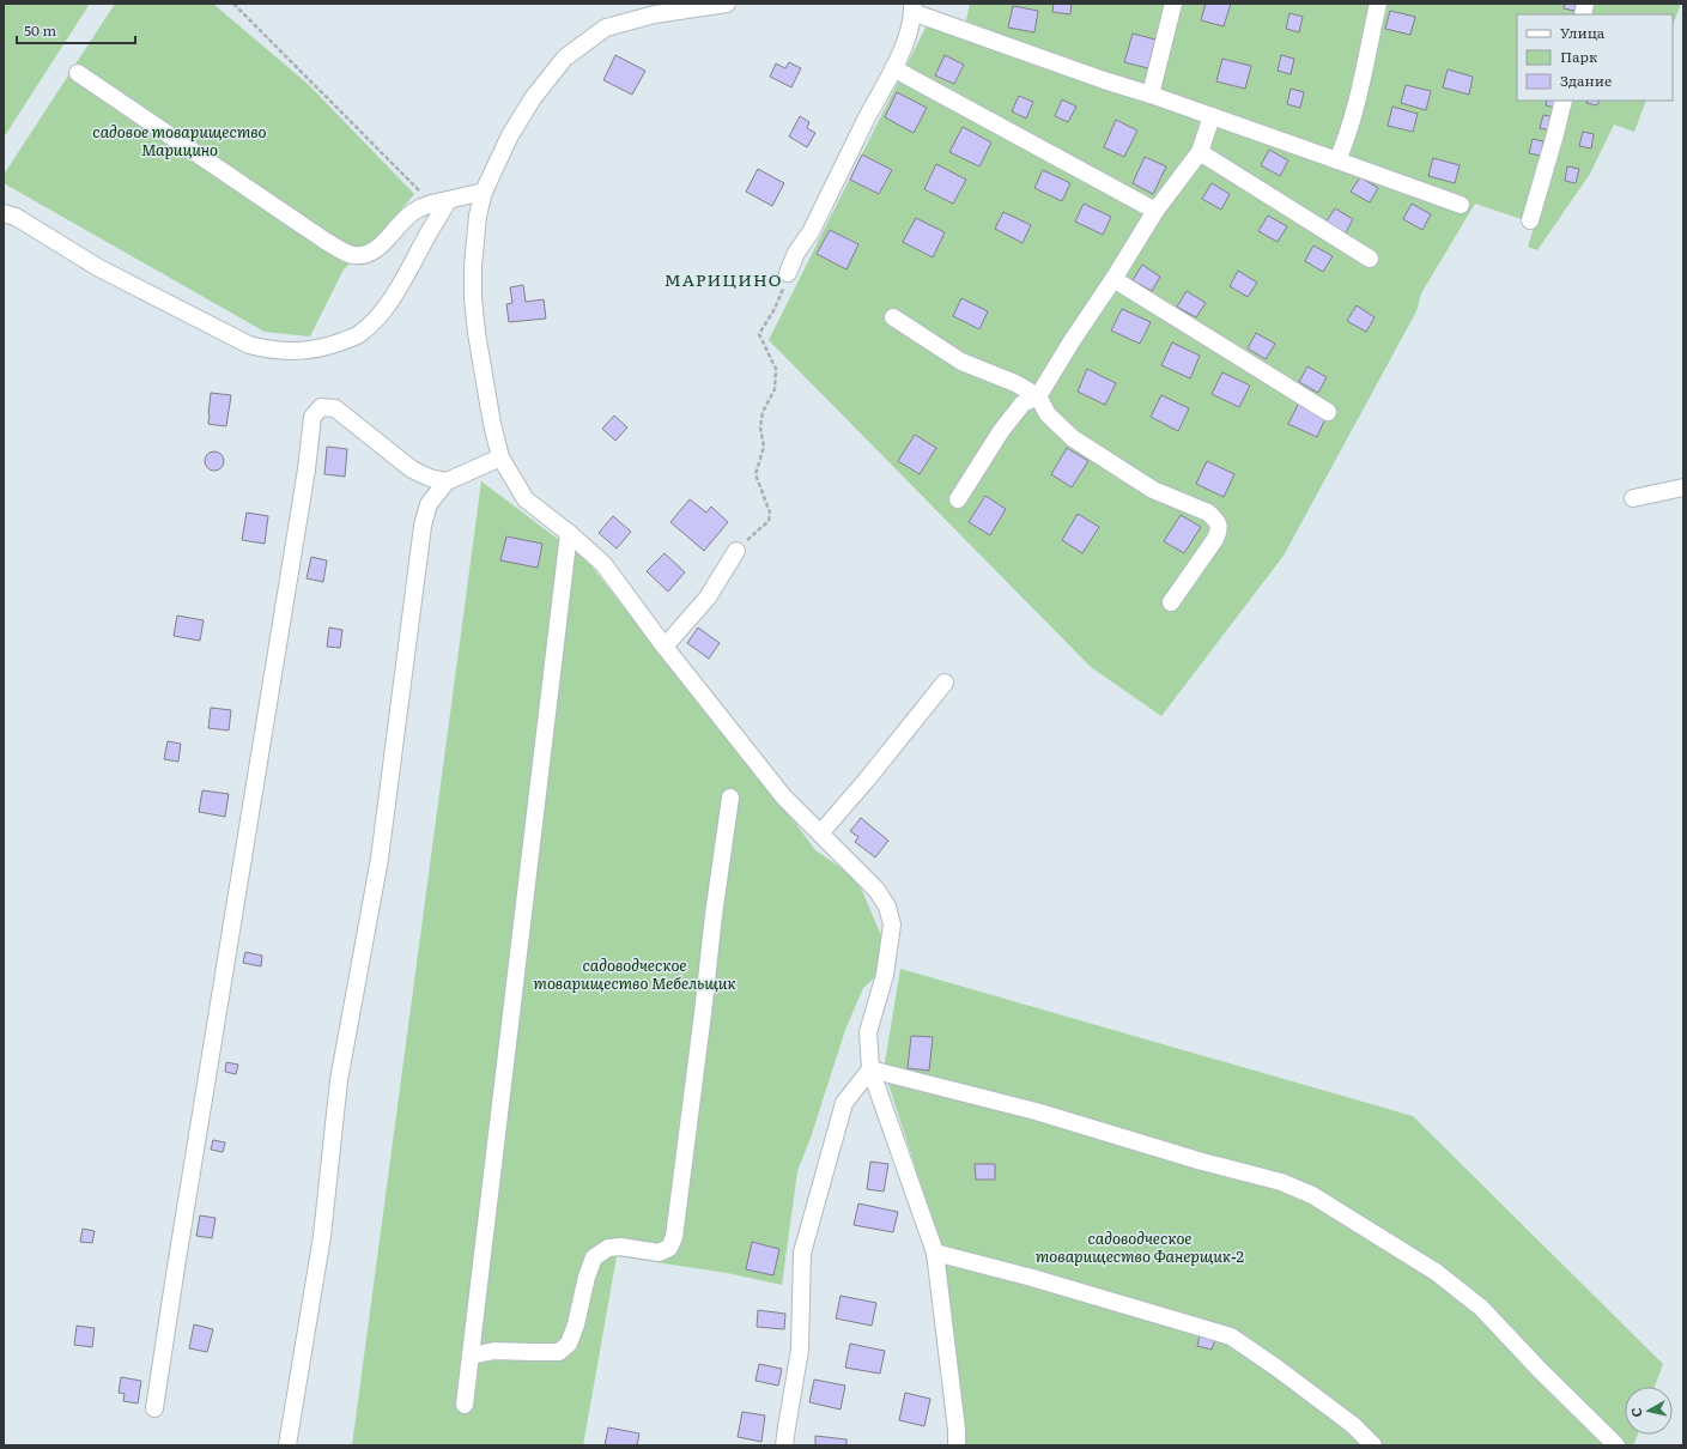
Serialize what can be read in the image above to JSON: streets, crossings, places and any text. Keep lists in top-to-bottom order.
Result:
{
  "districts": ["МАРИЦИНО"],
  "parks": ["садовое товарищество Марицино", "садоводческое товарищество Мебельщик", "садоводческое товарищество Фанерщик-2"],
  "legend": ["Улица", "Парк", "Здание"],
  "scale_bar": "50 m",
  "north": "left"
}
